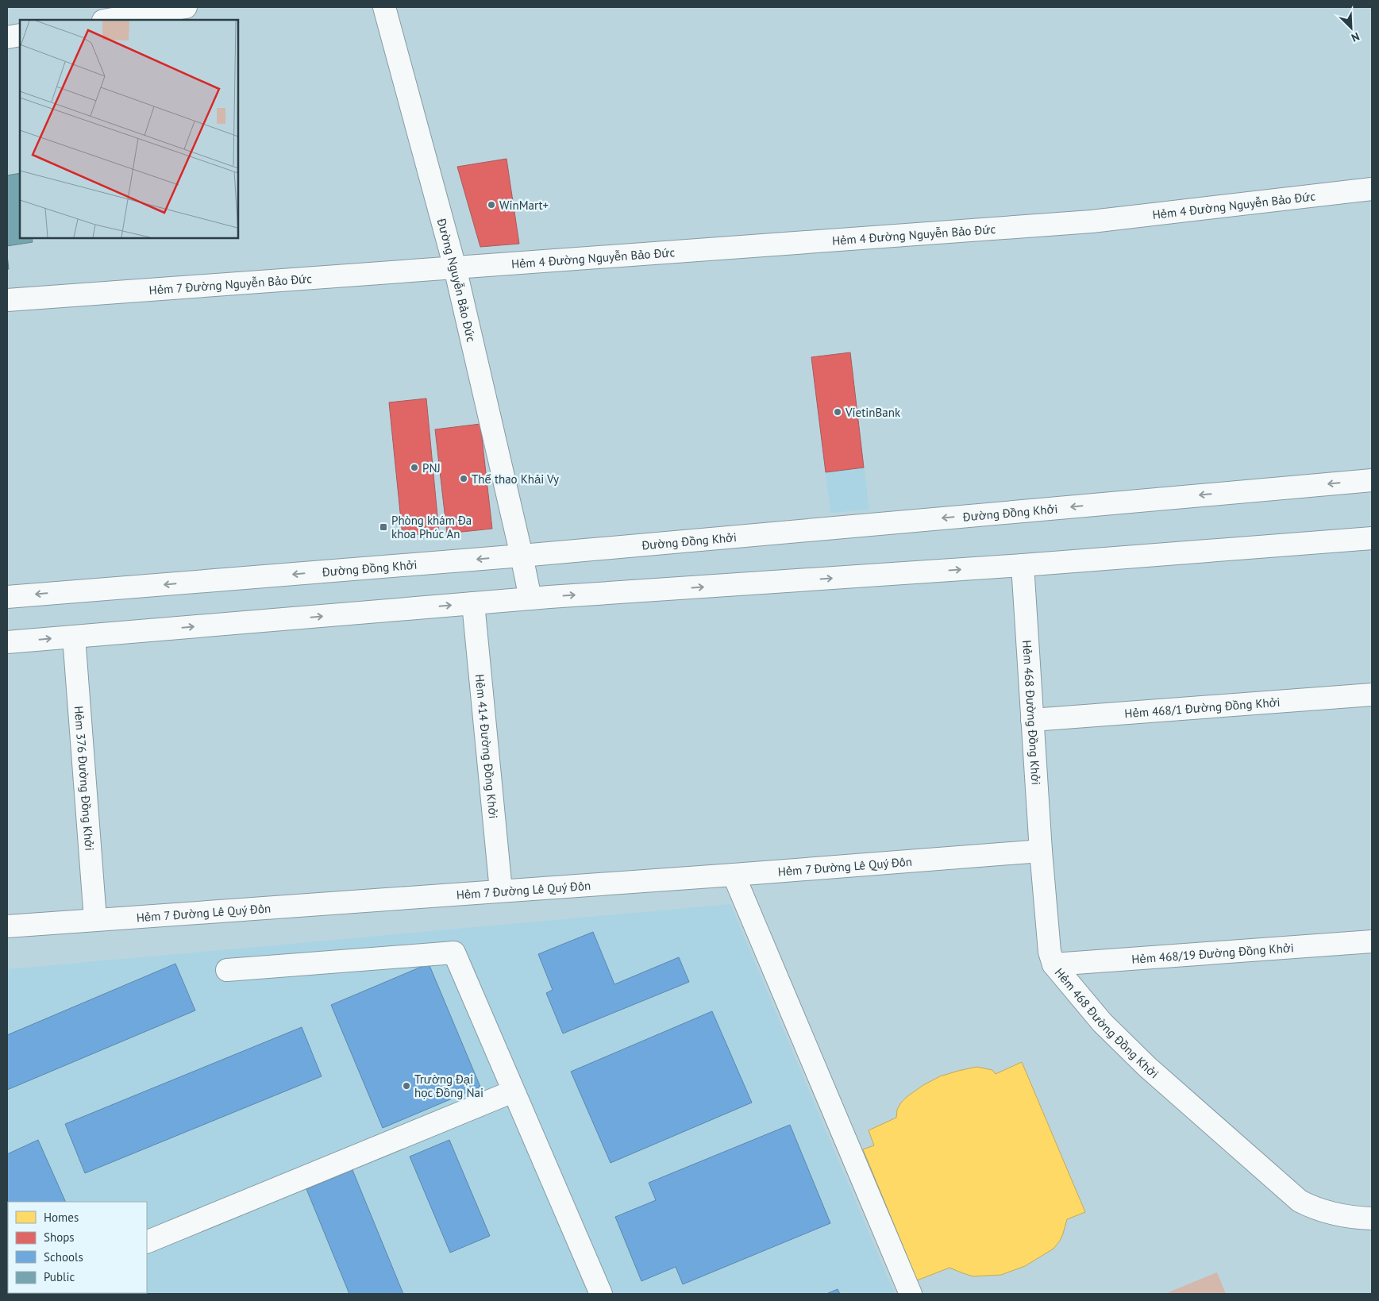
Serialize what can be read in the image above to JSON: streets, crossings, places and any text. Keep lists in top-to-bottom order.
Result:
{
  "streets": {
    "street": [
      "Hẻm 4 Đường Nguyễn Bảo Đức",
      "Đường Nguyễn Bảo Đức",
      "Hẻm 7 Đường Nguyễn Bảo Đức",
      "Đường Đồng Khởi",
      "Hẻm 468/1 Đường Đồng Khởi",
      "Hẻm 468 Đường Đồng Khởi",
      "Hẻm 414 Đường Đồng Khởi",
      "Hẻm 376 Đường Đồng Khởi",
      "Hẻm 7 Đường Lê Quý Đôn",
      "Hẻm 468/19 Đường Đồng Khởi"
    ]
  },
  "crossings": [
    ["Hẻm 4 Đường Nguyễn Bảo Đức", "Đường Nguyễn Bảo Đức"],
    ["Hẻm 4 Đường Nguyễn Bảo Đức", "Hẻm 7 Đường Nguyễn Bảo Đức"],
    ["Đường Nguyễn Bảo Đức", "Hẻm 7 Đường Nguyễn Bảo Đức"],
    ["Đường Nguyễn Bảo Đức", "Đường Đồng Khởi"],
    ["Hẻm 468/1 Đường Đồng Khởi", "Hẻm 468 Đường Đồng Khởi"],
    ["Hẻm 468 Đường Đồng Khởi", "Hẻm 7 Đường Lê Quý Đôn"],
    ["Hẻm 468 Đường Đồng Khởi", "Hẻm 468/19 Đường Đồng Khởi"],
    ["Hẻm 414 Đường Đồng Khởi", "Hẻm 7 Đường Lê Quý Đôn"],
    ["Hẻm 376 Đường Đồng Khởi", "Hẻm 7 Đường Lê Quý Đôn"]
  ],
  "places": {
    "other": [
      "WinMart+",
      "VietinBank",
      "PNJ",
      "Thể thao Khải Vy",
      "Trường Đại học Đồng Nai"
    ],
    "transit": ["Phòng khám Đa khoa Phúc An"]
  },
  "legend": [
    "Homes",
    "Shops",
    "Schools",
    "Public"
  ],
  "north": "bottom right"
}
